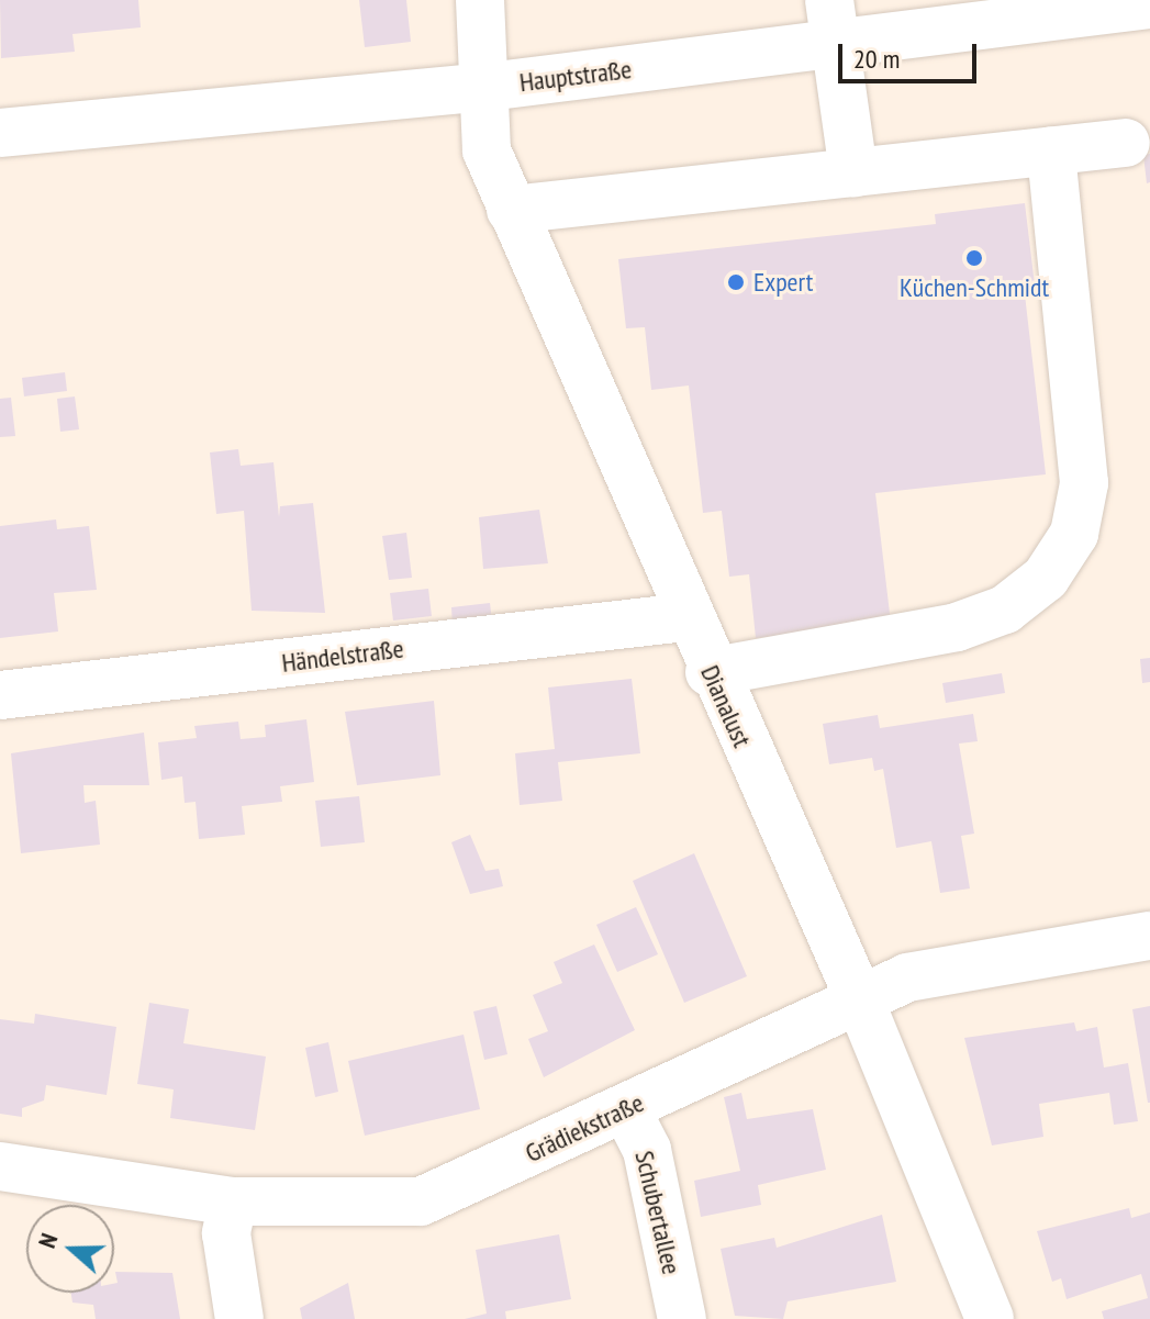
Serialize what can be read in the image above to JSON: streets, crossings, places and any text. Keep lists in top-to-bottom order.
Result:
{
  "streets": {
    "street": [
      "Hauptstraße",
      "Händelstraße",
      "Dianalust",
      "Grädiekstraße",
      "Schubertallee"
    ]
  },
  "crossings": [
    ["Hauptstraße", "Dianalust"],
    ["Händelstraße", "Dianalust"],
    ["Dianalust", "Grädiekstraße"],
    ["Grädiekstraße", "Schubertallee"]
  ],
  "places": ["Küchen-Schmidt", "Expert"],
  "scale_bar": "20 m",
  "north": "left"
}
